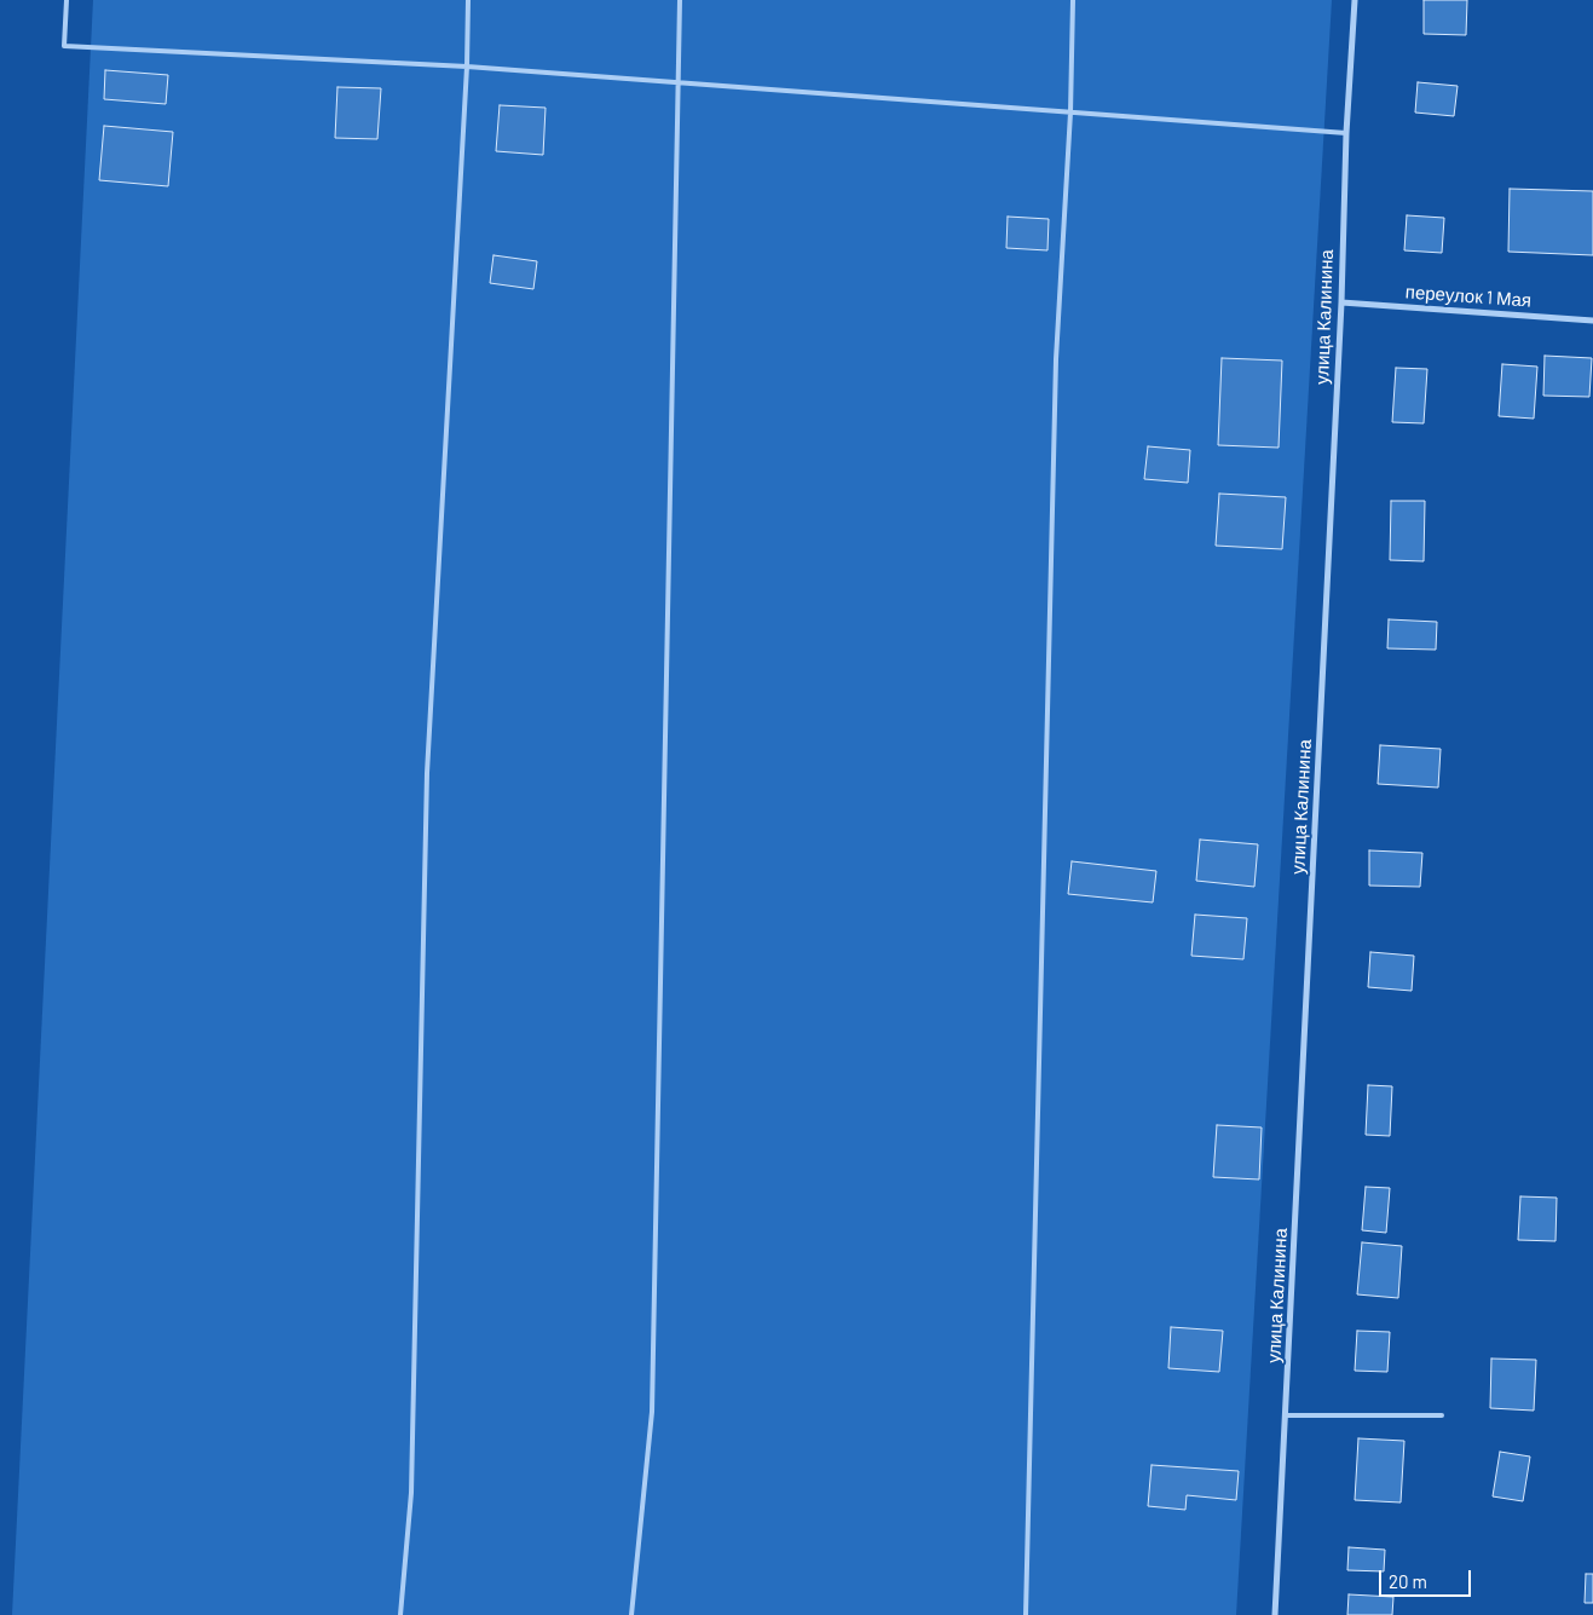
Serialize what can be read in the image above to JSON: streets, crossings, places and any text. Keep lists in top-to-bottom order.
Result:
{
  "streets": {
    "street": ["переулок 1 Мая", "улица Калинина"]
  },
  "crossings": [
    ["переулок 1 Мая", "улица Калинина"]
  ],
  "scale_bar": "20 m"
}
